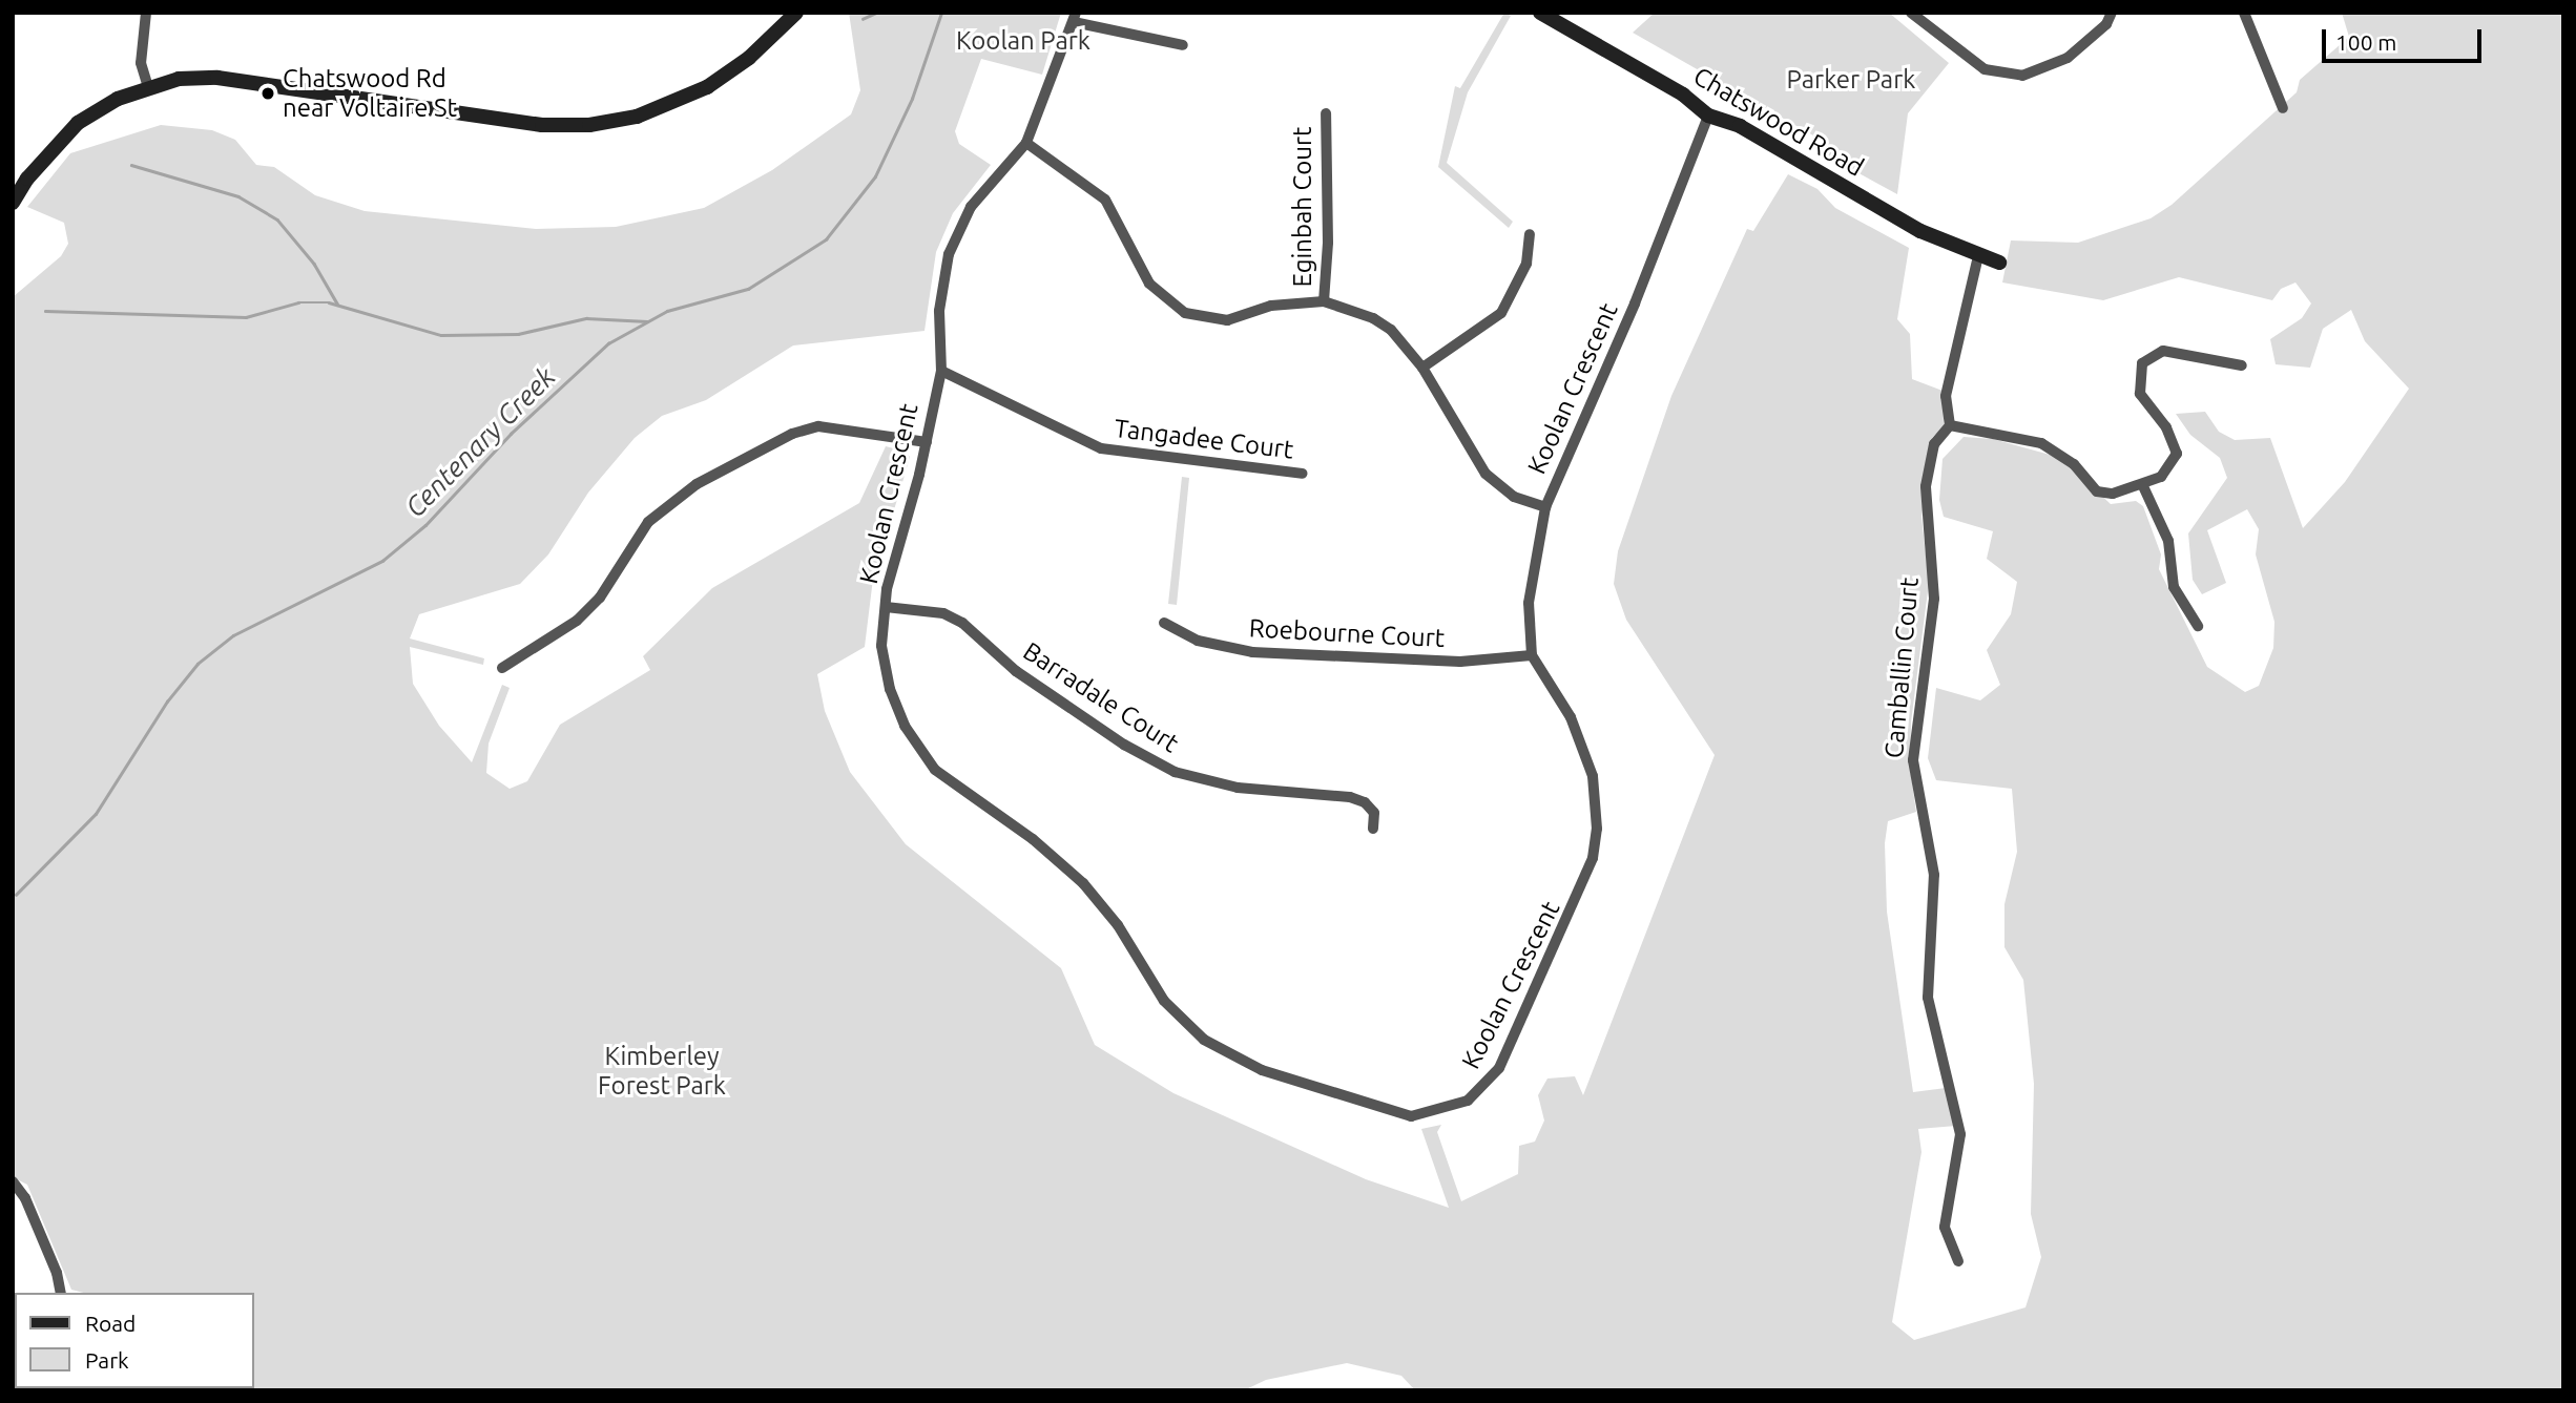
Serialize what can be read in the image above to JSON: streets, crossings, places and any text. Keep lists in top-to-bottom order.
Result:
{
  "streets": {
    "street": [
      "Chatswood Road",
      "Eginbah Court",
      "Koolan Crescent",
      "Tangadee Court",
      "Roebourne Court",
      "Camballin Court",
      "Barradale Court"
    ]
  },
  "crossings": [
    ["Chatswood Road", "Koolan Crescent"],
    ["Koolan Crescent", "Tangadee Court"],
    ["Koolan Crescent", "Roebourne Court"],
    ["Koolan Crescent", "Barradale Court"]
  ],
  "water": ["Centenary Creek"],
  "parks": ["Koolan Park", "Parker Park", "Kimberley Forest Park"],
  "places": ["Chatswood Rd near Voltaire St"],
  "legend": ["Road", "Park"],
  "scale_bar": "100 m"
}
